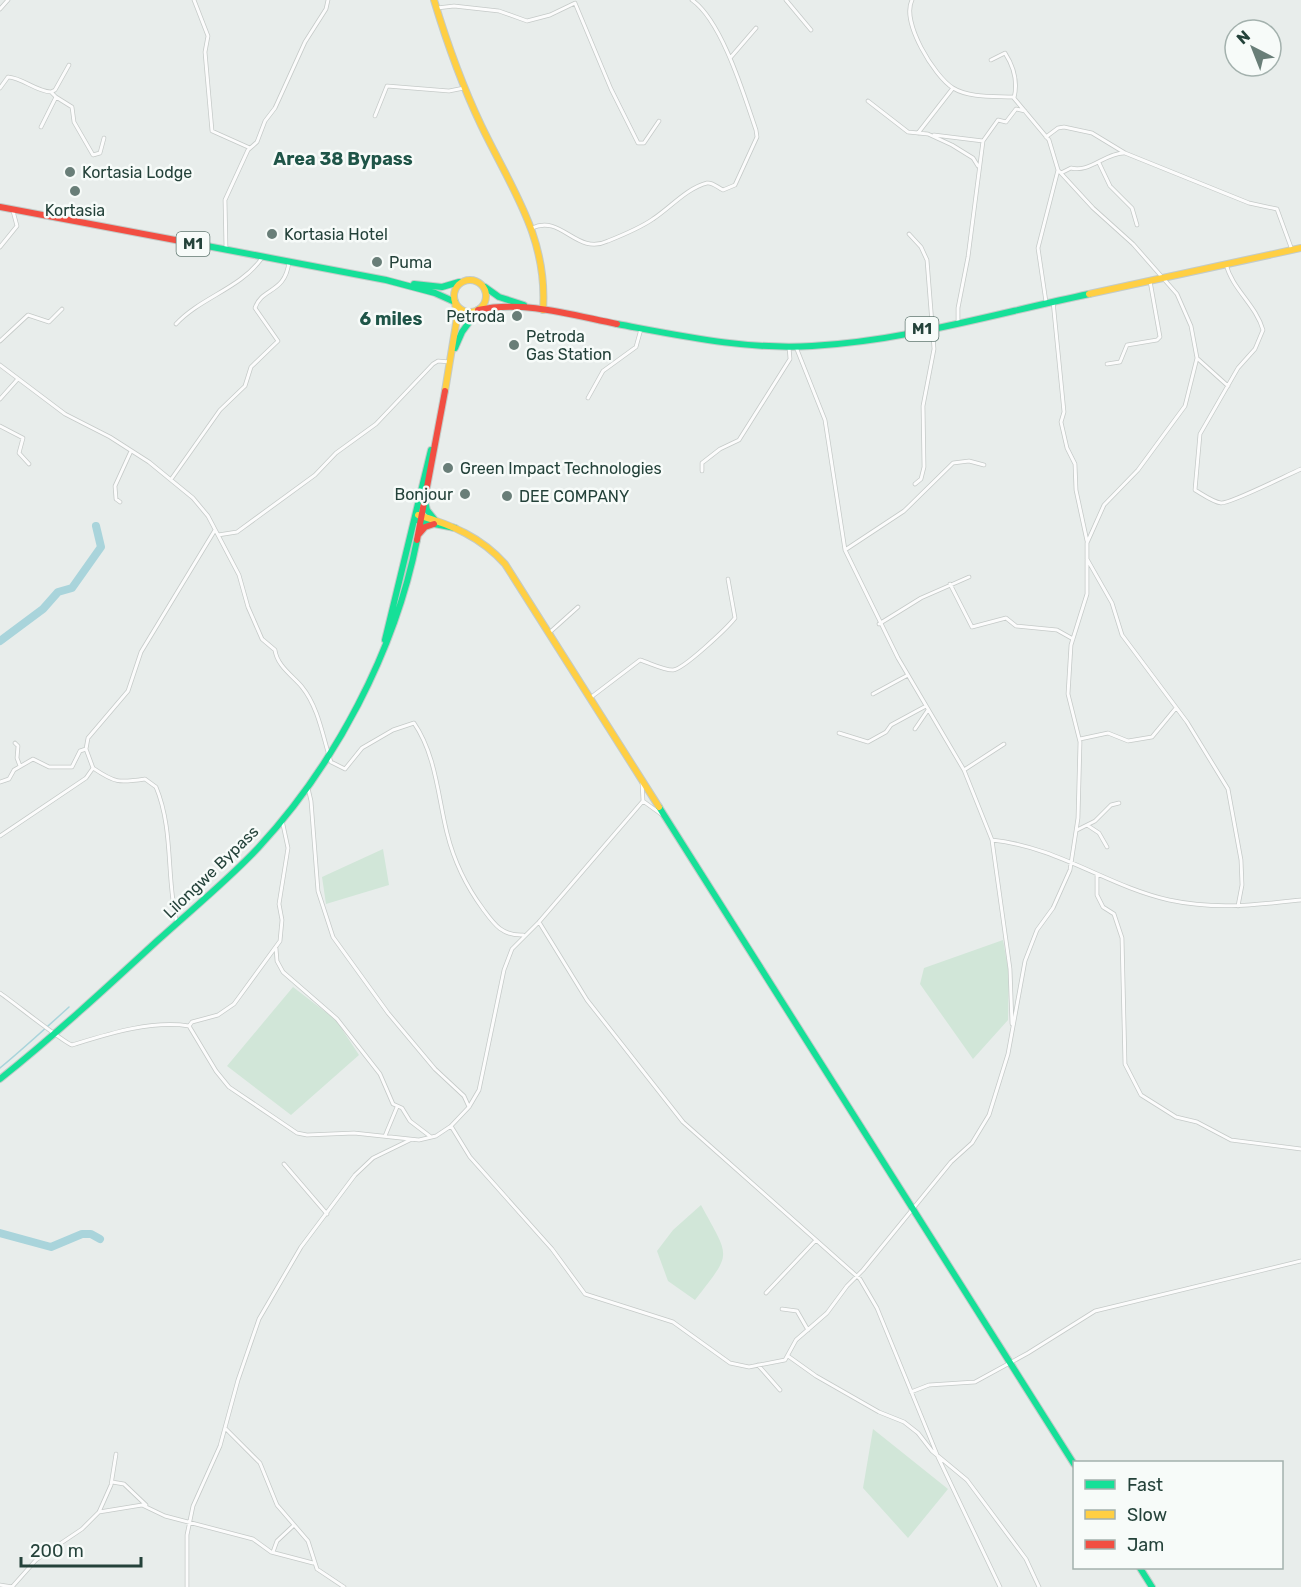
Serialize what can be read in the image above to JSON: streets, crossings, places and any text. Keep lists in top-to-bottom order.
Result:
{
  "streets": {
    "main road": ["M1", "Lilongwe Bypass"]
  },
  "crossings": [
    ["M1", "Lilongwe Bypass"]
  ],
  "districts": ["Area 38 Bypass", "6 miles"],
  "places": [
    "Kortasia Lodge",
    "Kortasia",
    "Kortasia Hotel",
    "Puma",
    "Petroda",
    "Petroda Gas Station",
    "Green Impact Technologies",
    "Bonjour",
    "DEE COMPANY"
  ],
  "legend": ["Fast", "Slow", "Jam"],
  "scale_bar": "200 m",
  "north": "top left"
}
